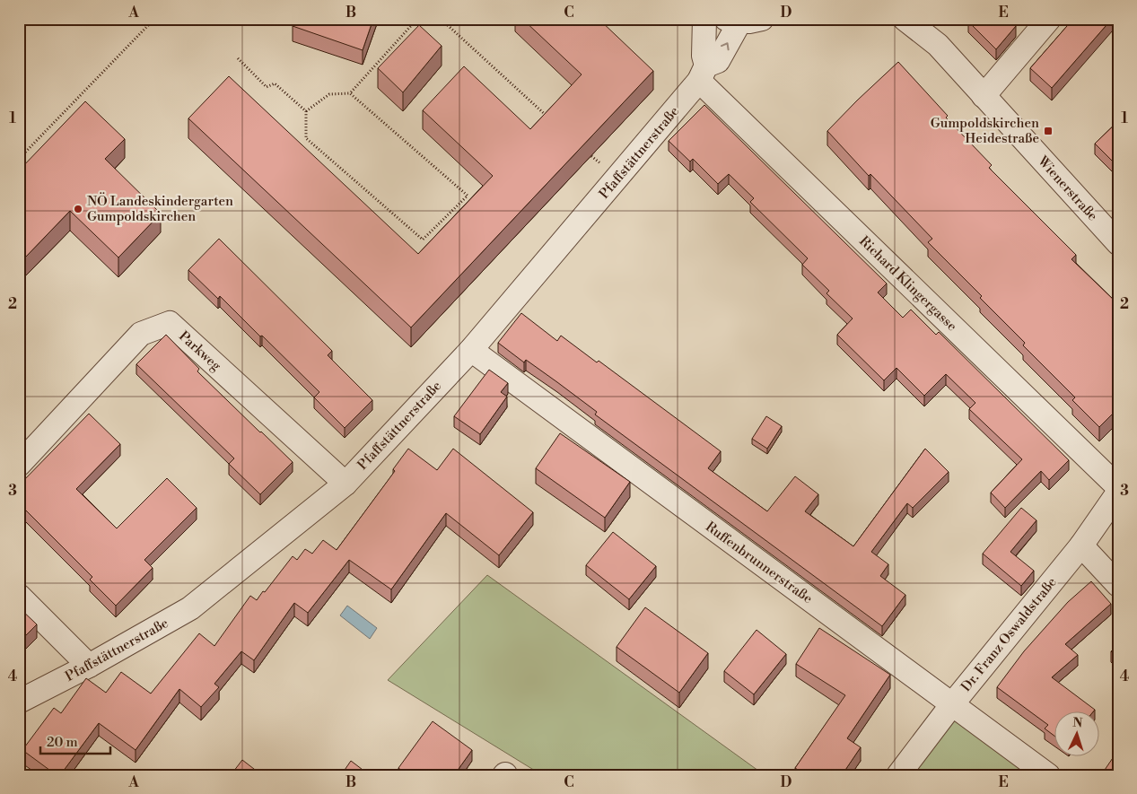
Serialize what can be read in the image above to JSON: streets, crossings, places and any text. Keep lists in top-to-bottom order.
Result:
{
  "streets": {
    "street": [
      "Pfaffstättnerstraße",
      "Wienerstraße",
      "Richard Klingergasse",
      "Parkweg",
      "Ruffenbrunnerstraße",
      "Dr. Franz Oswaldstraße"
    ]
  },
  "crossings": [
    ["Pfaffstättnerstraße", "Richard Klingergasse"],
    ["Pfaffstättnerstraße", "Parkweg"],
    ["Pfaffstättnerstraße", "Ruffenbrunnerstraße"],
    ["Ruffenbrunnerstraße", "Dr. Franz Oswaldstraße"]
  ],
  "places": {
    "transit": ["Gumpoldskirchen Heidestraße"],
    "other": ["NÖ Landeskindergarten Gumpoldskirchen"]
  },
  "scale_bar": "20 m",
  "north": "top",
  "grid": {
    "columns": [
      "A",
      "B",
      "C",
      "D",
      "E"
    ],
    "rows": [
      "1",
      "2",
      "3",
      "4"
    ]
  }
}
